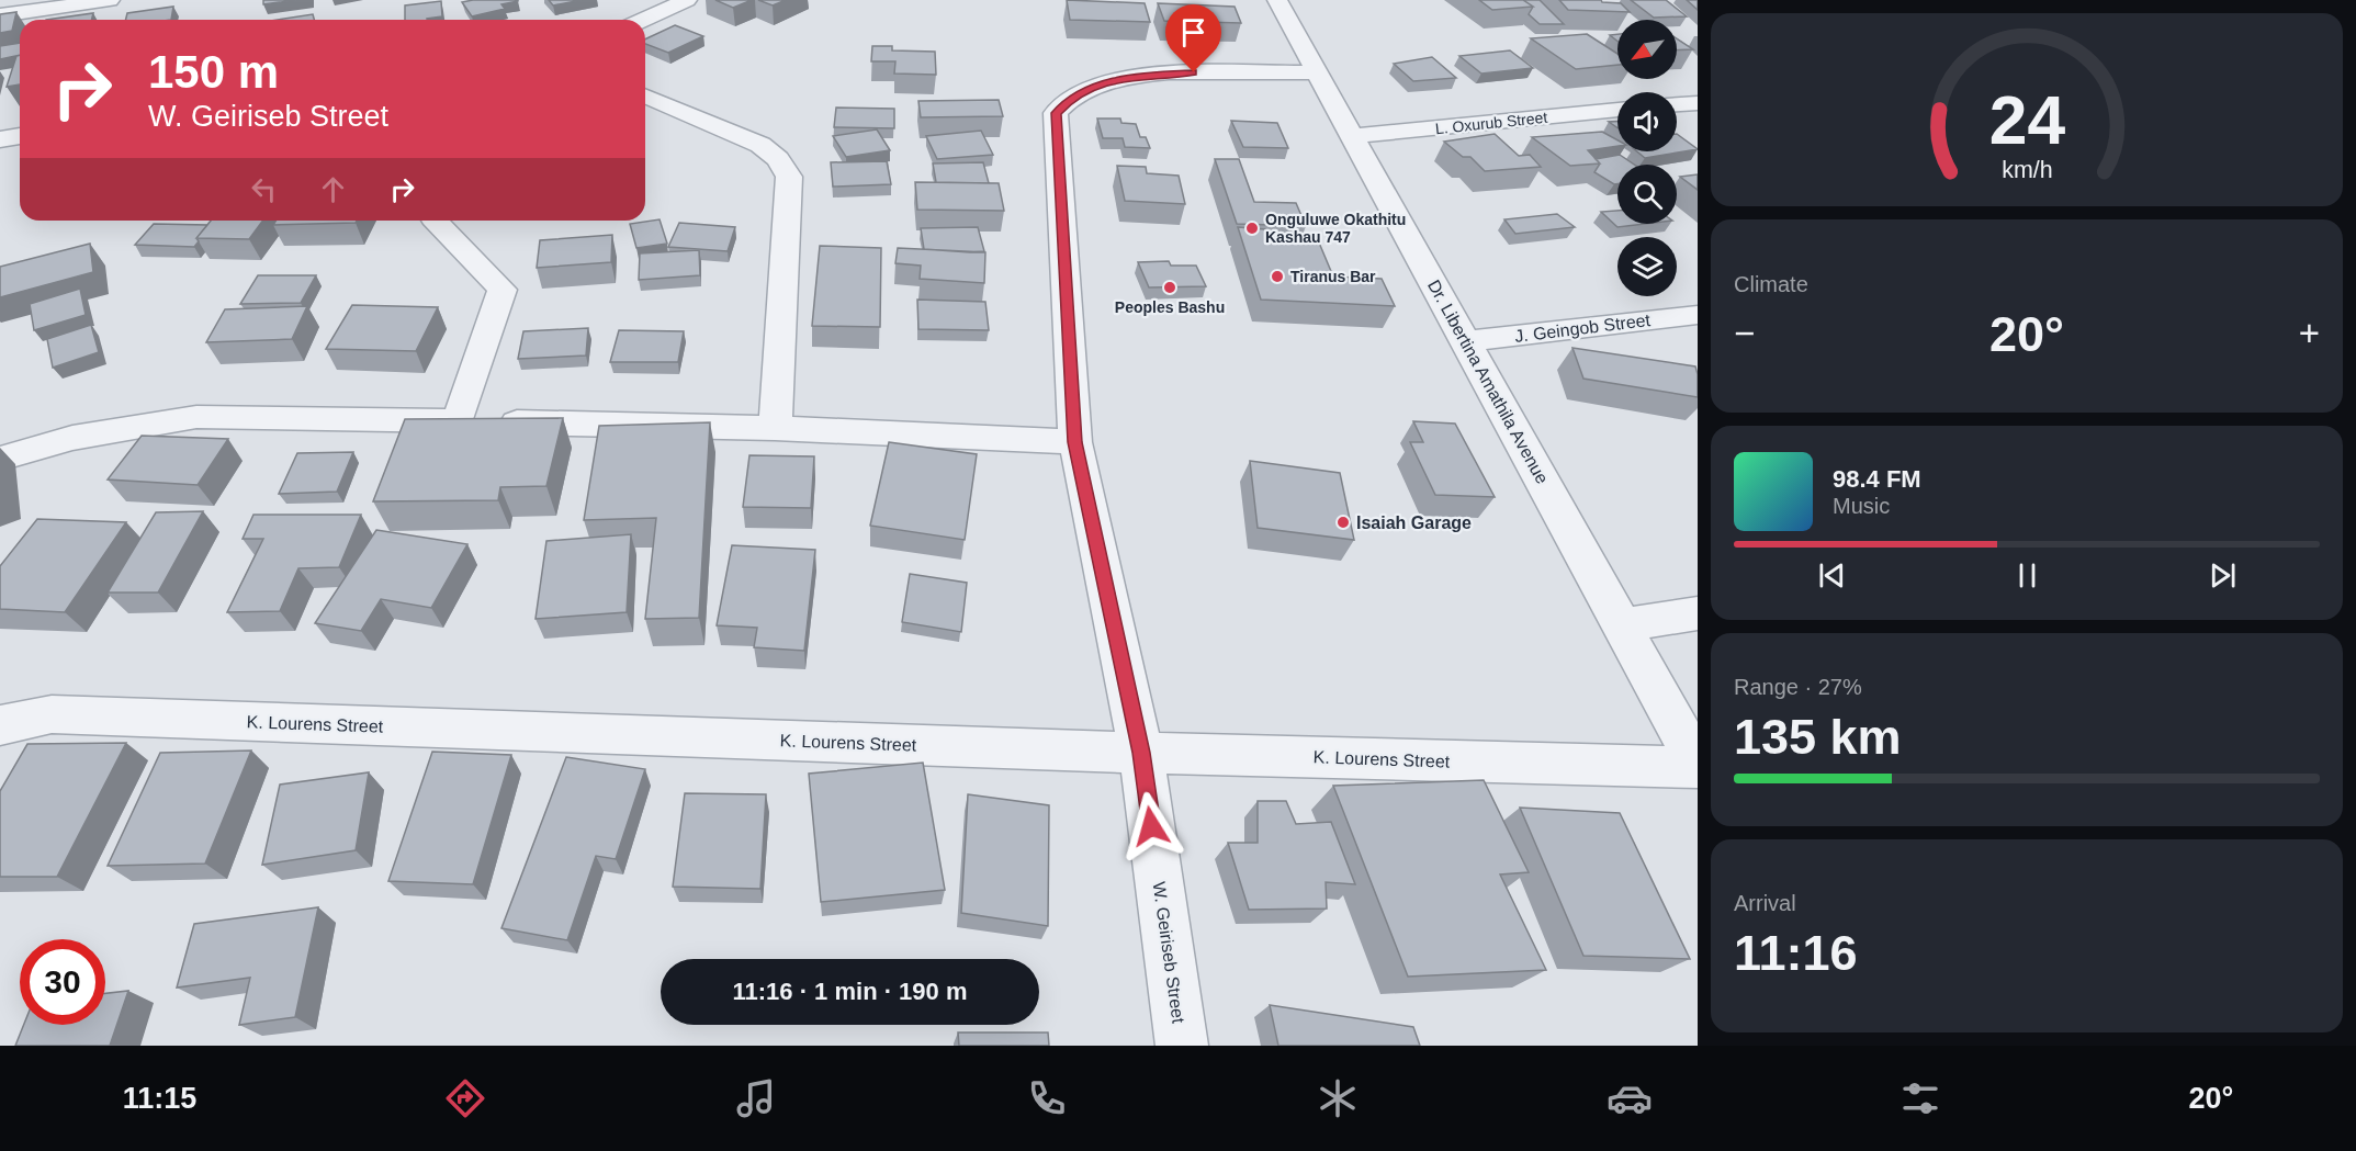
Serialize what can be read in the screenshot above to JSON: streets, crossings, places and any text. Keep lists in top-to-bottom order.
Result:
{
  "streets": {
    "street": [
      "L. Oxurub Street",
      "J. Geingob Street",
      "Dr. Libertina Amathila Avenue",
      "K. Lourens Street",
      "W. Geiriseb Street"
    ]
  },
  "crossings": [
    ["L. Oxurub Street", "Dr. Libertina Amathila Avenue"],
    ["J. Geingob Street", "Dr. Libertina Amathila Avenue"],
    ["Dr. Libertina Amathila Avenue", "K. Lourens Street"],
    ["Dr. Libertina Amathila Avenue", "W. Geiriseb Street"],
    ["K. Lourens Street", "W. Geiriseb Street"]
  ],
  "places": [
    "Onguluwe Okathitu Kashau 747",
    "Tiranus Bar",
    "Peoples Bashu",
    "Isaiah Garage"
  ],
  "north": "bottom left",
  "page": {
    "turn": ["150 m", "W. Geiriseb Street"],
    "tile": [
      "Climate",
      ["Range · 27%", "135 km"],
      ["Arrival", "11:16"]
    ],
    "heat": ["−", "20°", "+"],
    "song": ["98.4 FM", "Music"],
    "limit": "30",
    "trip": "11:16 · 1 min · 190 m",
    "tabs": ["11:15", "20°"],
    "gauge": ["24", "km/h"]
  }
}
